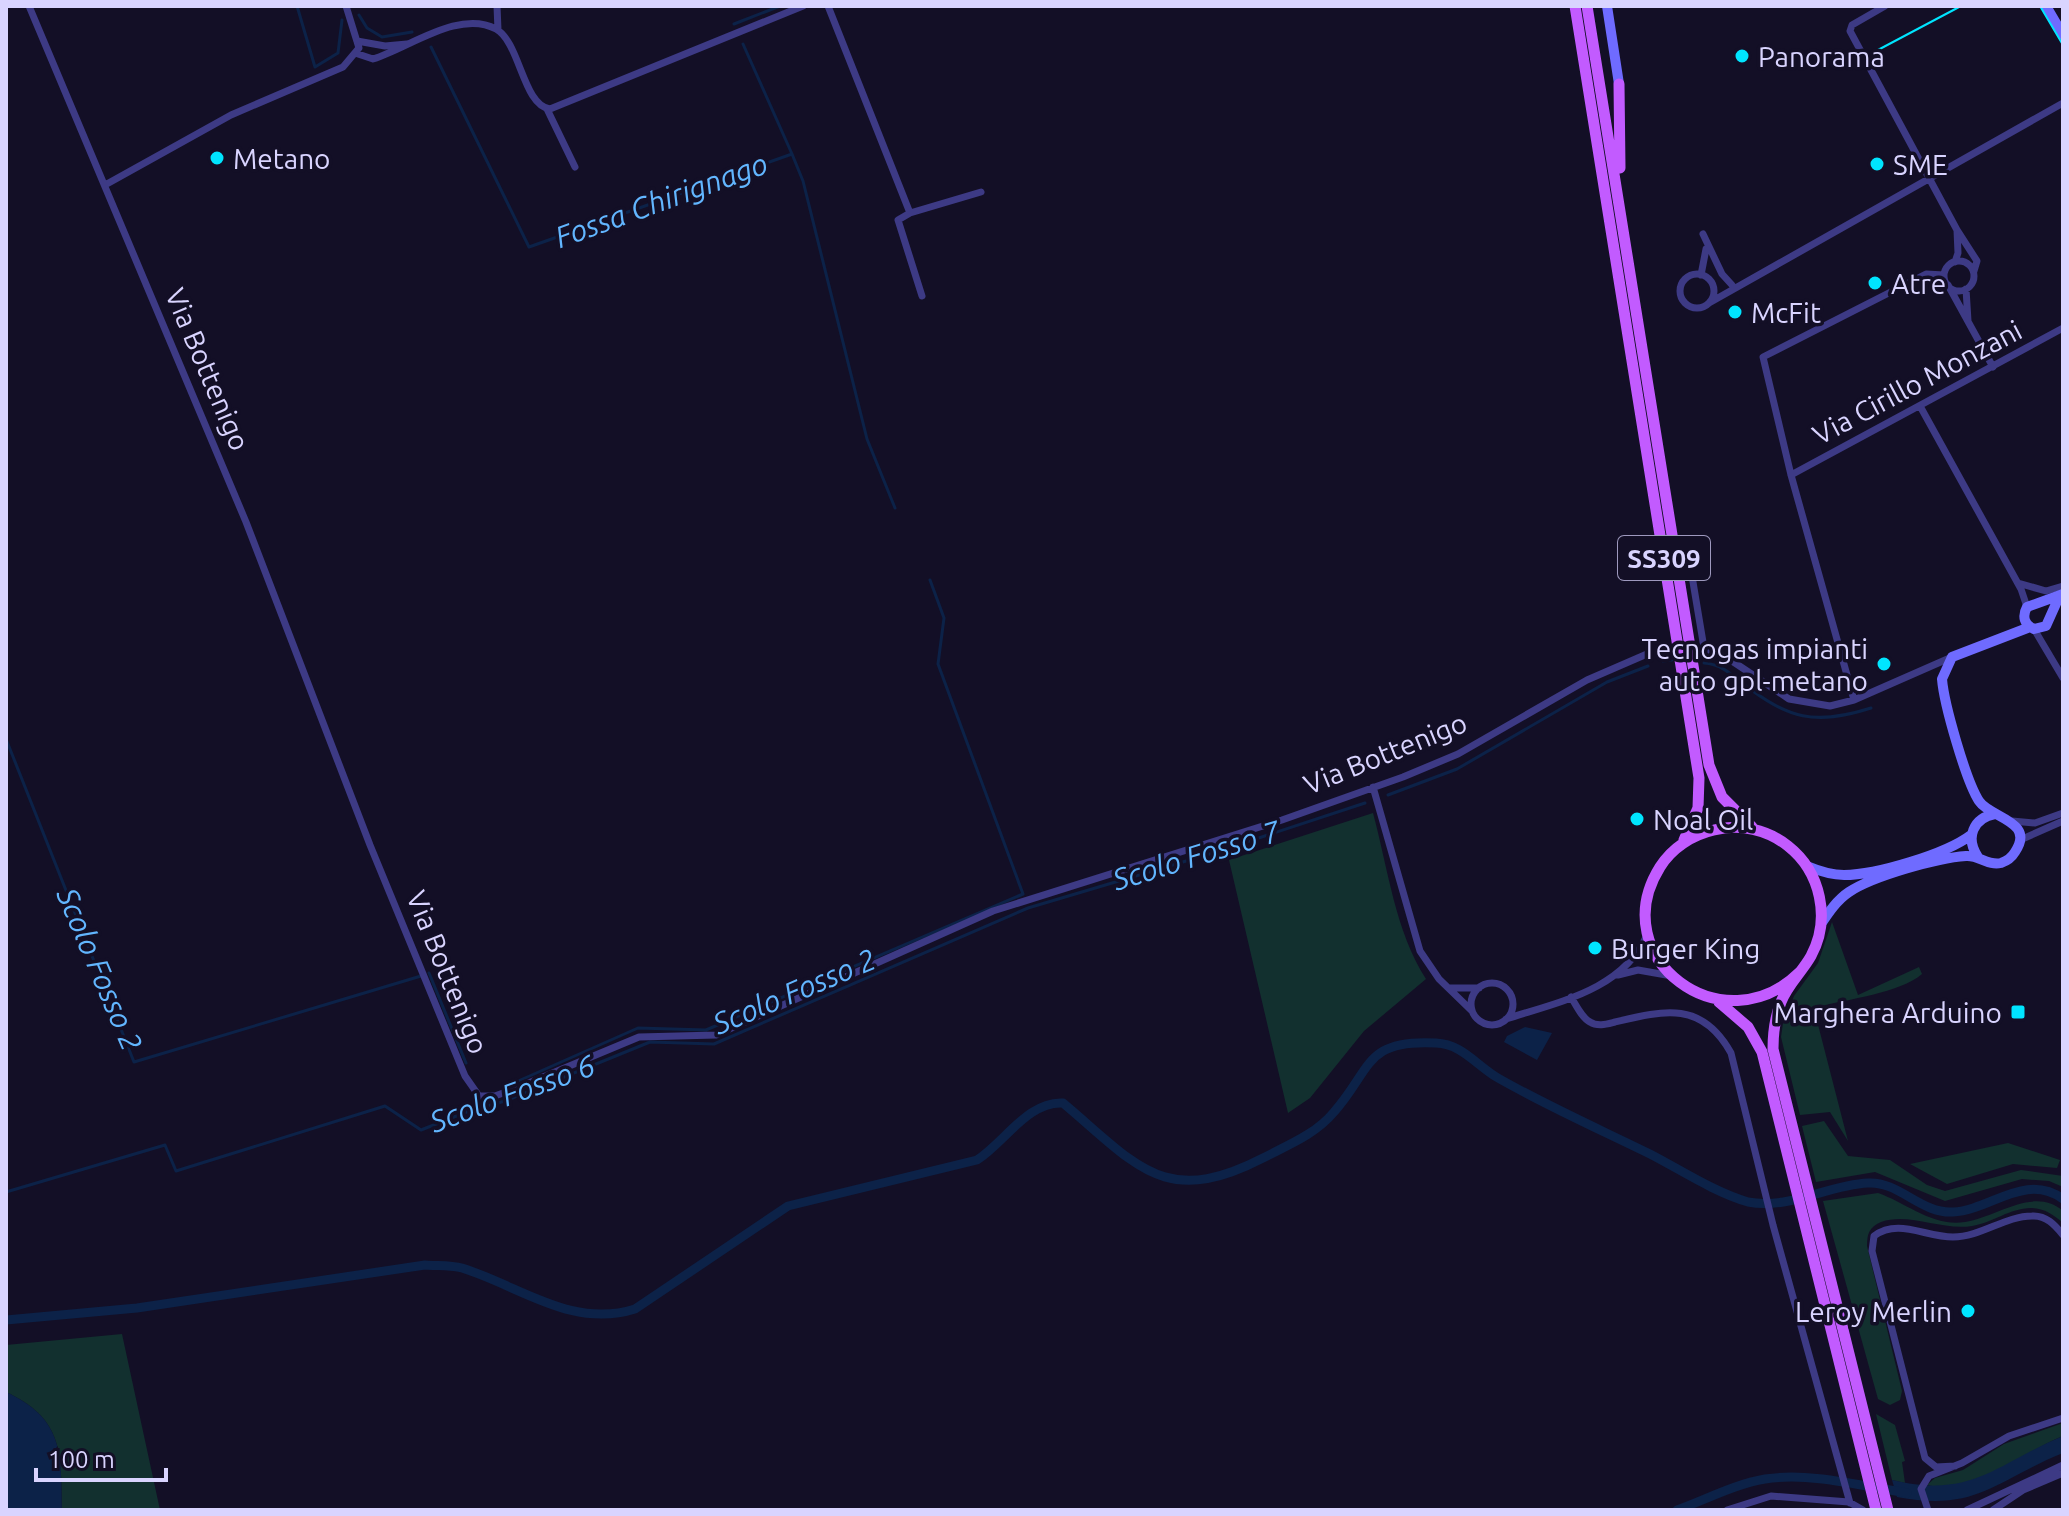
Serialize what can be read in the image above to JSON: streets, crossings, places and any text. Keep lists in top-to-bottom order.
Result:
{
  "streets": {
    "main road": ["SS309"],
    "street": ["Via Bottenigo", "Via Cirillo Monzani"]
  },
  "water": [
    "Fossa Chirignago",
    "Scolo Fosso 7",
    "Scolo Fosso 2",
    "Scolo Fosso 6"
  ],
  "places": {
    "other": [
      "Panorama",
      "Metano",
      "SME",
      "Atre",
      "McFit",
      "Tecnogas impianti auto gpl-metano",
      "Noal Oil",
      "Burger King",
      "Leroy Merlin"
    ],
    "transit": ["Marghera Arduino"]
  },
  "scale_bar": "100 m"
}
